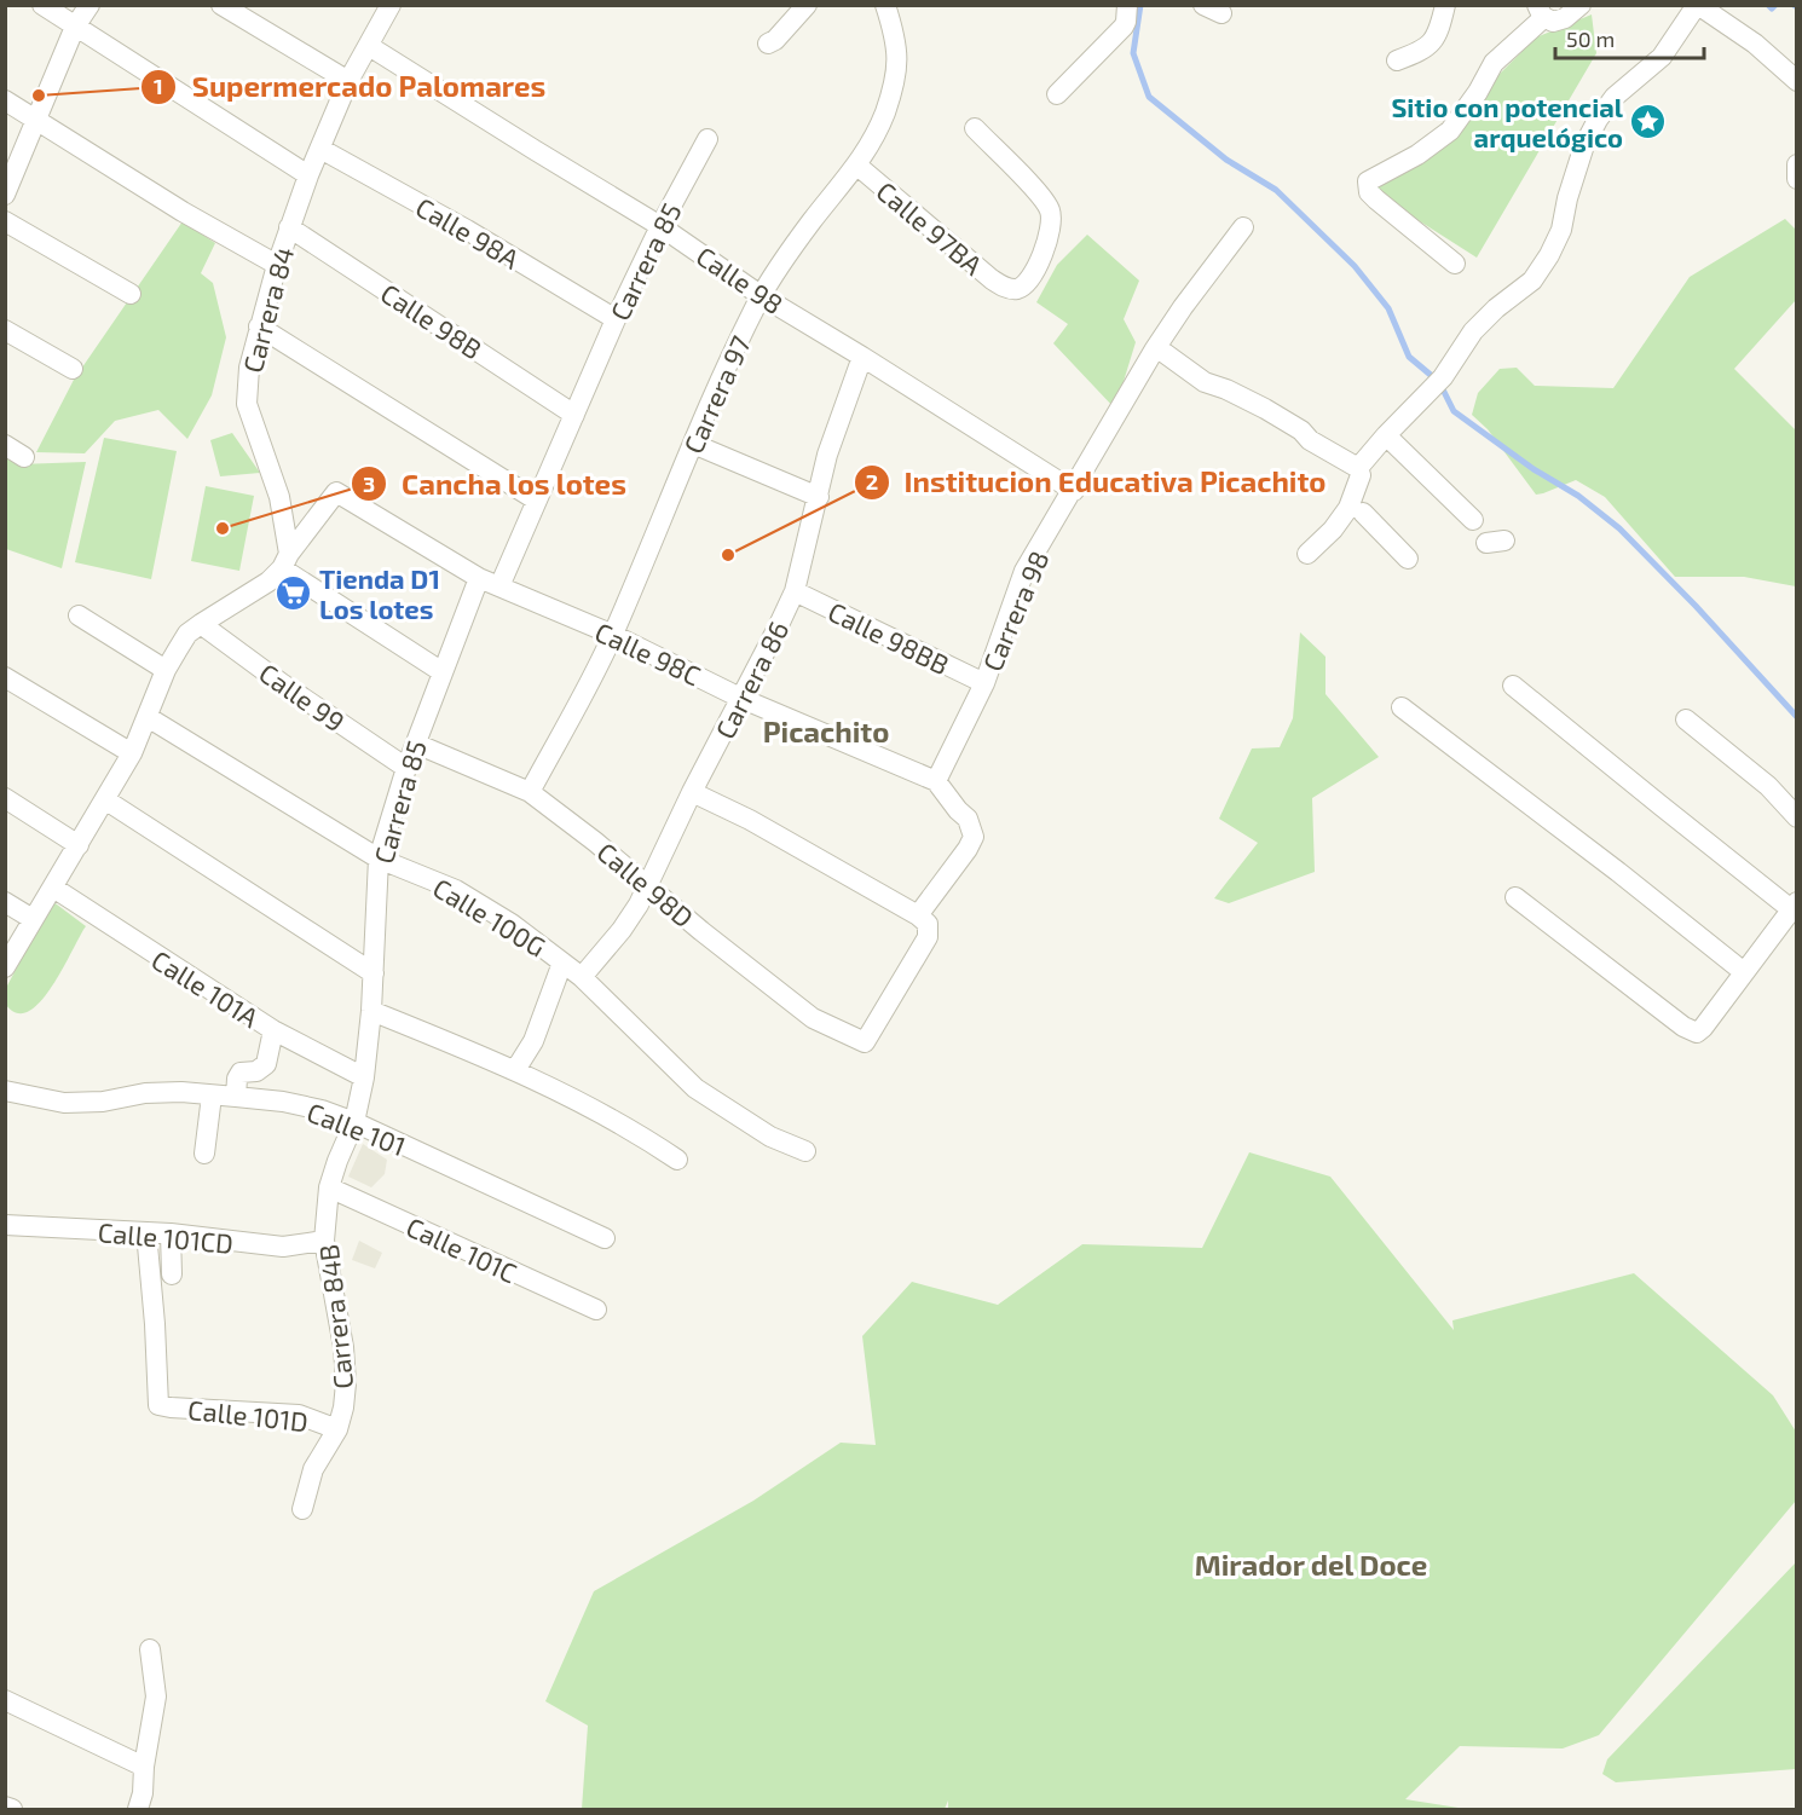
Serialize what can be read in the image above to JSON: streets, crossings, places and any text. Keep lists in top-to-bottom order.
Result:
{
  "streets": {
    "street": [
      "Calle 97BA",
      "Calle 98A",
      "Carrera 85",
      "Calle 98",
      "Carrera 84",
      "Calle 98B",
      "Carrera 97",
      "Carrera 98",
      "Calle 98BB",
      "Calle 98C",
      "Carrera 86",
      "Calle 99",
      "Calle 98D",
      "Calle 100G",
      "Calle 101A",
      "Calle 101",
      "Calle 101CD",
      "Calle 101C",
      "Carrera 84B",
      "Calle 101D"
    ]
  },
  "crossings": [
    ["Calle 97BA", "Carrera 97"],
    ["Calle 98A", "Carrera 85"],
    ["Calle 98A", "Carrera 84"],
    ["Carrera 85", "Calle 98"],
    ["Carrera 85", "Calle 98B"],
    ["Carrera 85", "Calle 98C"],
    ["Carrera 85", "Calle 99"],
    ["Carrera 85", "Calle 98D"],
    ["Carrera 85", "Calle 100G"],
    ["Carrera 85", "Calle 101A"],
    ["Carrera 85", "Calle 101"],
    ["Carrera 85", "Carrera 84B"],
    ["Calle 98", "Carrera 84"],
    ["Calle 98", "Carrera 97"],
    ["Calle 98", "Carrera 98"],
    ["Calle 98", "Carrera 86"],
    ["Carrera 84", "Calle 98B"],
    ["Carrera 84", "Calle 98C"],
    ["Carrera 97", "Calle 98C"],
    ["Carrera 97", "Calle 98D"],
    ["Carrera 98", "Calle 98BB"],
    ["Carrera 98", "Calle 98C"],
    ["Calle 98BB", "Carrera 86"],
    ["Calle 98C", "Carrera 86"],
    ["Carrera 86", "Calle 98D"],
    ["Carrera 86", "Calle 100G"],
    ["Calle 101", "Carrera 84B"],
    ["Calle 101CD", "Carrera 84B"],
    ["Calle 101CD", "Calle 101D"],
    ["Calle 101C", "Carrera 84B"],
    ["Carrera 84B", "Calle 101D"]
  ],
  "districts": ["Picachito", "Mirador del Doce"],
  "places": {
    "other": ["Supermercado Palomares", "Cancha los lotes", "Institucion Educativa Picachito"],
    "place": ["Sitio con potencial arquelógico"],
    "supermarket": ["Tienda D1 Los lotes"]
  },
  "scale_bar": "50 m"
}
